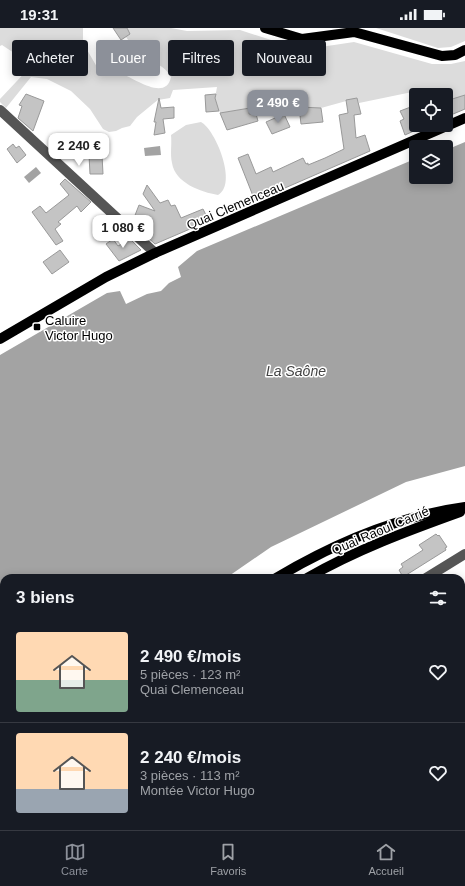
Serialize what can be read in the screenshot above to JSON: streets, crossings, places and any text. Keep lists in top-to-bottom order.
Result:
{
  "streets": {
    "main road": ["Quai Clemenceau", "Quai Raoul Carrié"]
  },
  "water": ["La Saône"],
  "places": {
    "transit": ["Caluire Victor Hugo"]
  },
  "page": {
    "status": "19:31",
    "chip": [
      "Acheter",
      "Louer",
      "Filtres",
      "Nouveau"
    ],
    "price": ["2 490 €", "2 240 €", "1 080 €"],
    "heading": "3 biens",
    "list": [
      {
        "name": "2 490 €/mois",
        "note": "5 pièces · 123 m² · Quai Clemenceau"
      },
      {
        "name": "2 240 €/mois",
        "note": "3 pièces · 113 m² · Montée Victor Hugo"
      }
    ],
    "tabs": ["Carte", "Favoris", "Accueil"]
  }
}
